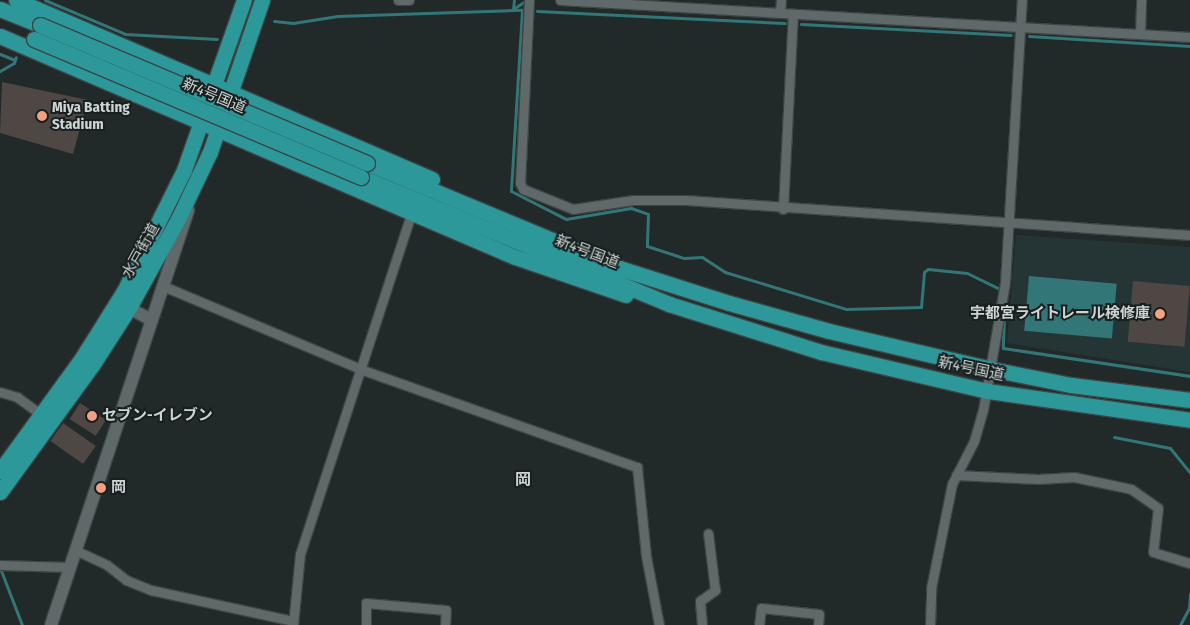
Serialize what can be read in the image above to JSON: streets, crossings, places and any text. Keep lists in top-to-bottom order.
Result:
{
  "streets": {
    "highway": ["新4号国道", "水戸街道"]
  },
  "districts": ["岡"],
  "places": [
    "Miya Batting Stadium",
    "宇都宮ライトレール検修庫",
    "セブン-イレブン",
    "岡"
  ]
}
